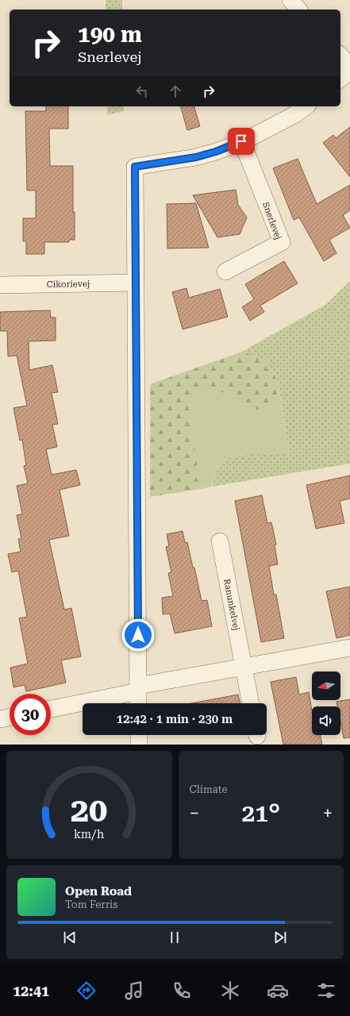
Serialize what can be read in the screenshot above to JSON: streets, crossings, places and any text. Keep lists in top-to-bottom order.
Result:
{
  "streets": {
    "street": ["Snerlevej", "Cikorievej", "Ranunkelvej"]
  },
  "north": "left",
  "page": {
    "turn": ["190 m", "Snerlevej"],
    "limit": "30",
    "trip": "12:42 · 1 min · 230 m",
    "tile": "Climate",
    "heat": ["−", "21°", "+"],
    "song": ["Open Road", "Tom Ferris"],
    "tabs": "12:41",
    "gauge": ["20", "km/h"]
  }
}
